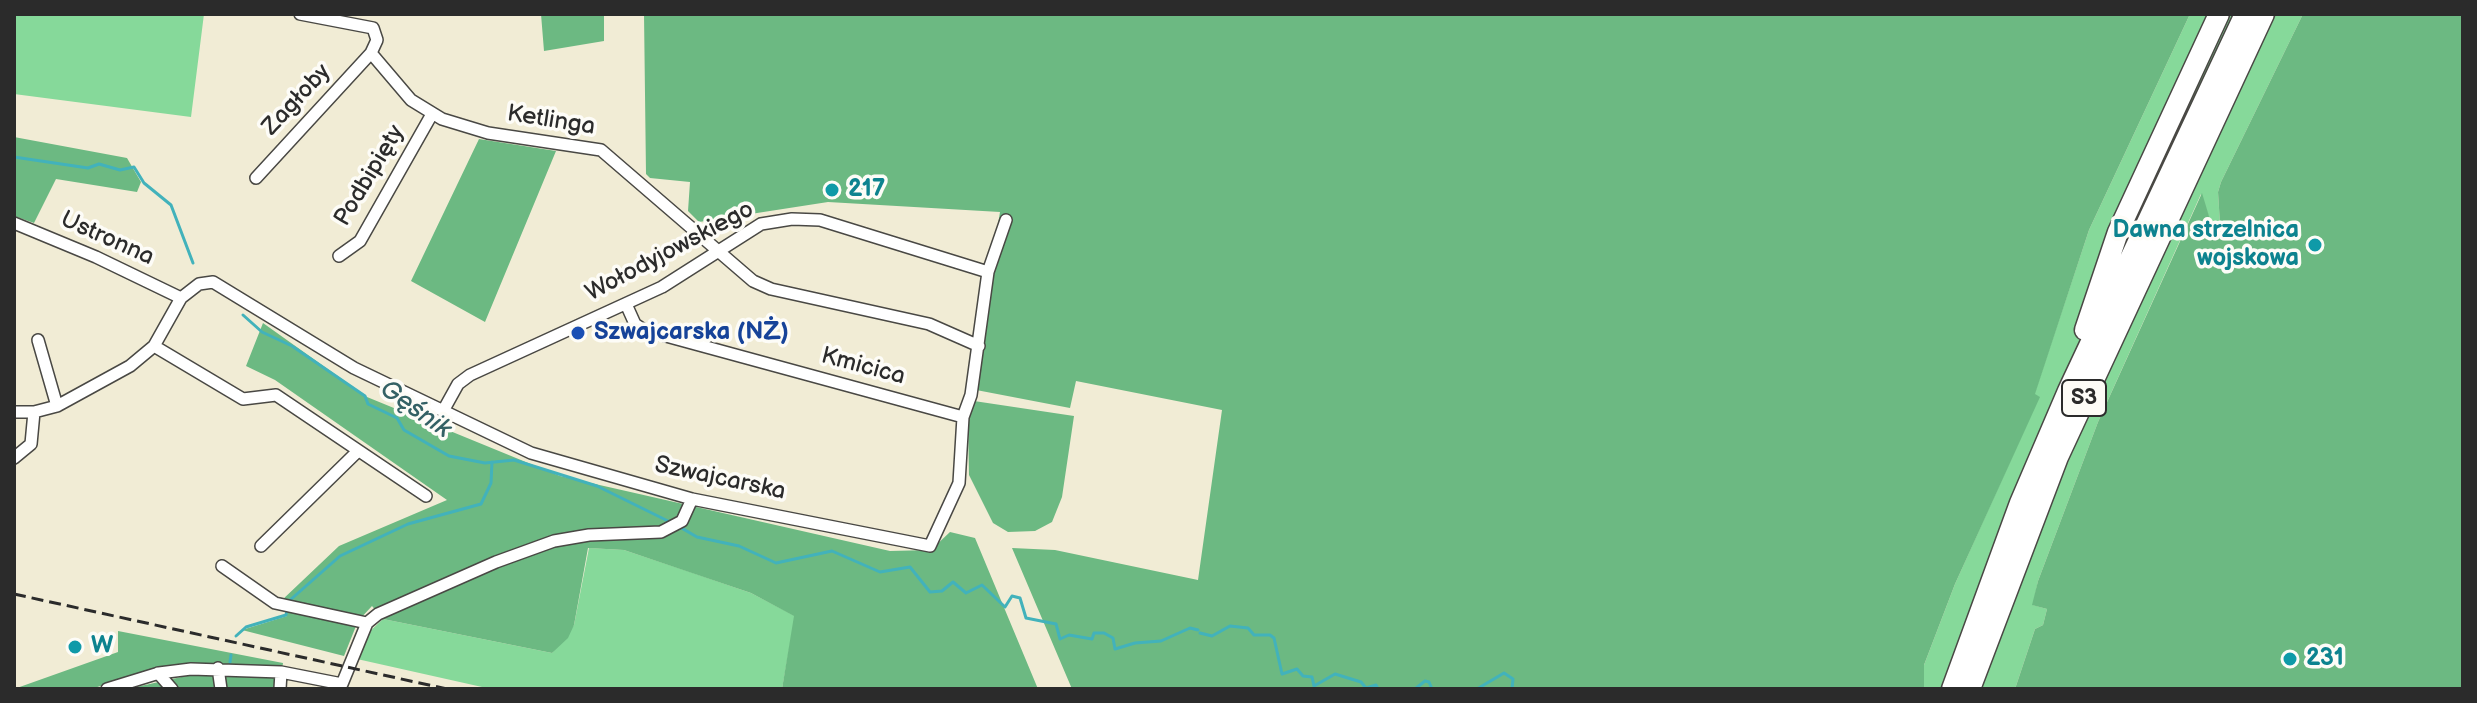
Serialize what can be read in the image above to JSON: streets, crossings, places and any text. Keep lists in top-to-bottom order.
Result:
{
  "streets": {
    "highway": ["S3"],
    "street": [
      "Zagłoby",
      "Ketlinga",
      "Podbipięty",
      "Ustronna",
      "Wołodyjowskiego",
      "Kmicica",
      "Szwajcarska"
    ]
  },
  "crossings": [
    ["Zagłoby", "Ketlinga"],
    ["Ketlinga", "Podbipięty"],
    ["Ketlinga", "Wołodyjowskiego"],
    ["Ketlinga", "Szwajcarska"],
    ["Ustronna", "Szwajcarska"],
    ["Wołodyjowskiego", "Kmicica"],
    ["Wołodyjowskiego", "Szwajcarska"],
    ["Kmicica", "Szwajcarska"]
  ],
  "water": ["Gęśnik"],
  "places": [
    "217",
    "Dawna strzelnica wojskowa",
    "Szwajcarska (NŻ)",
    "W",
    "231"
  ]
}
